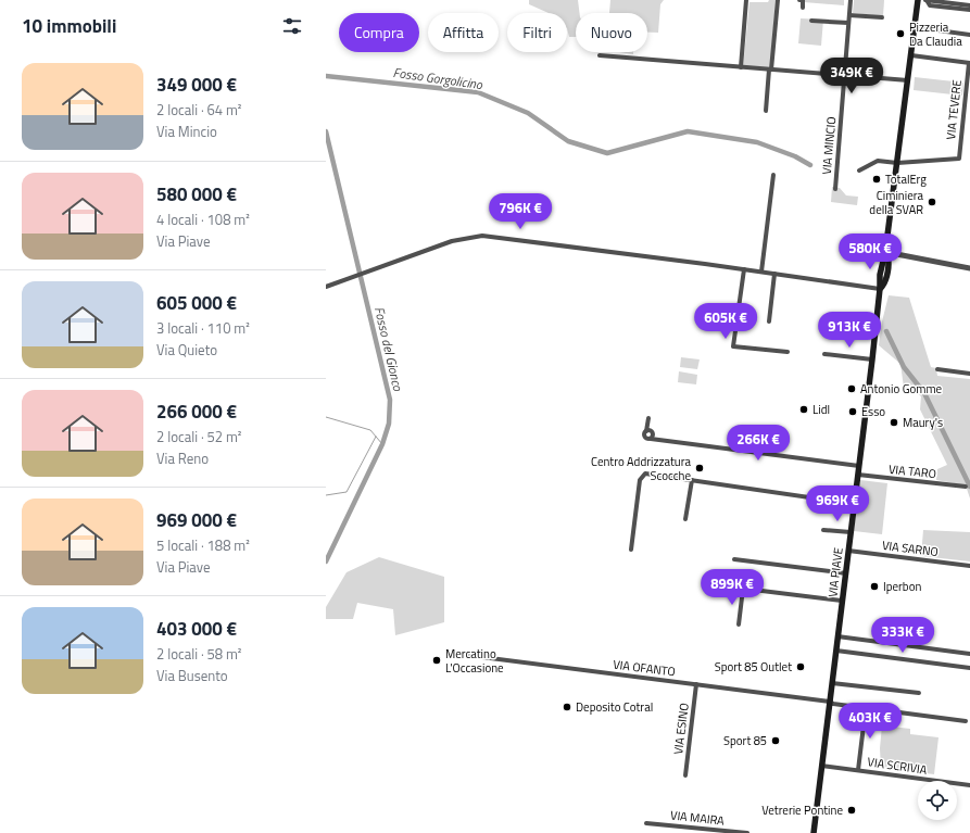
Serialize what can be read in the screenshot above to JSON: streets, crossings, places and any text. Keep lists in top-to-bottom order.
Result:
{
  "streets": {
    "main road": ["VIA PIAVE"],
    "street": [
      "VIA TEVERE",
      "VIA MINCIO",
      "VIA TARO",
      "VIA SARNO",
      "VIA OFANTO",
      "VIA ESINO",
      "VIA SCRIVIA",
      "VIA MAIRA"
    ]
  },
  "crossings": [
    ["VIA TEVERE", "VIA PIAVE"],
    ["VIA TARO", "VIA PIAVE"],
    ["VIA SARNO", "VIA PIAVE"],
    ["VIA PIAVE", "VIA OFANTO"],
    ["VIA PIAVE", "VIA SCRIVIA"],
    ["VIA OFANTO", "VIA ESINO"]
  ],
  "water": ["Fosso Gorgolicino", "Fosso del Gionco"],
  "places": [
    "Pizzeria Da Claudia",
    "TotalErg",
    "Ciminiera della SVAR",
    "Antonio Gomme",
    "Lidl",
    "Esso",
    "Maury's",
    "Centro Addrizzatura Scocche",
    "Iperbon",
    "Mercatino L'Occasione",
    "Sport 85 Outlet",
    "Deposito Cotral",
    "Sport 85",
    "Vetrerie Pontine"
  ],
  "page": {
    "heading": "10 immobili",
    "chip": [
      "Compra",
      "Affitta",
      "Filtri",
      "Nuovo"
    ],
    "list": [
      {
        "name": "349 000 €",
        "note": "2 locali · 64 m² · Via Mincio"
      },
      {
        "name": "580 000 €",
        "note": "4 locali · 108 m² · Via Piave"
      },
      {
        "name": "605 000 €",
        "note": "3 locali · 110 m² · Via Quieto"
      },
      {
        "name": "266 000 €",
        "note": "2 locali · 52 m² · Via Reno"
      },
      {
        "name": "969 000 €",
        "note": "5 locali · 188 m² · Via Piave"
      },
      {
        "name": "403 000 €",
        "note": "2 locali · 58 m² · Via Busento"
      }
    ],
    "price": [
      "349K €",
      "796K €",
      "580K €",
      "605K €",
      "913K €",
      "266K €",
      "969K €",
      "899K €",
      "333K €",
      "403K €"
    ]
  }
}
